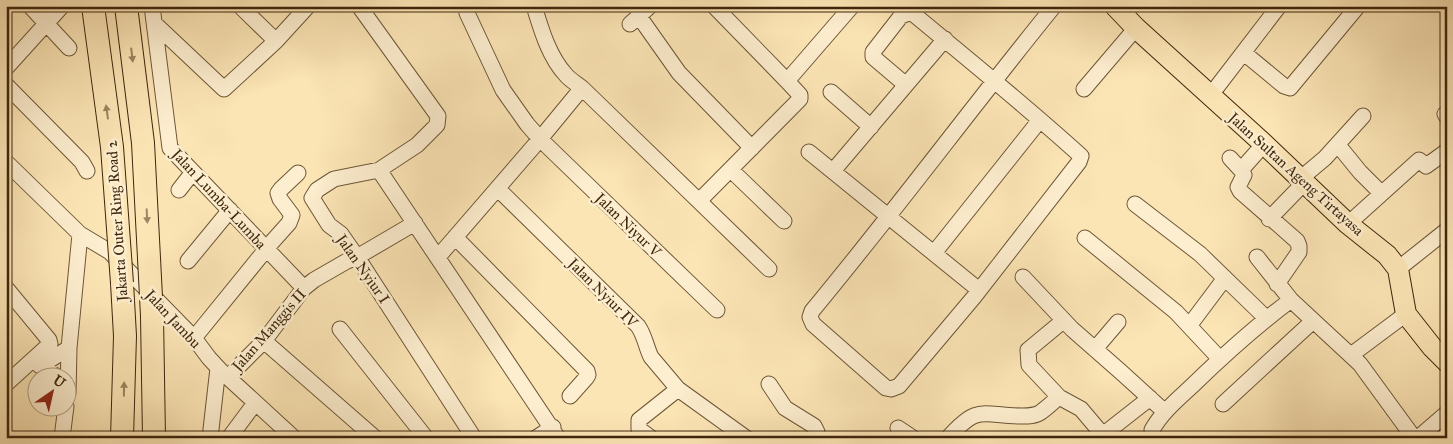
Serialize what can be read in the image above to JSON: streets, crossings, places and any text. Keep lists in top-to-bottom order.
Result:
{
  "streets": {
    "highway": ["Jakarta Outer Ring Road 2"],
    "main road": ["Jalan Sultan Ageng Tirtayasa"],
    "street": [
      "Jalan Lumba-Lumba",
      "Jalan Niyur V",
      "Jalan Nyiur I",
      "Jalan Nyiur IV",
      "Jalan Jambu",
      "Jalan Manggis II"
    ]
  },
  "crossings": [
    ["Jalan Lumba-Lumba", "Jalan Manggis II"],
    ["Jalan Nyiur I", "Jalan Manggis II"],
    ["Jalan Jambu", "Jalan Manggis II"]
  ],
  "north": "top right"
}
